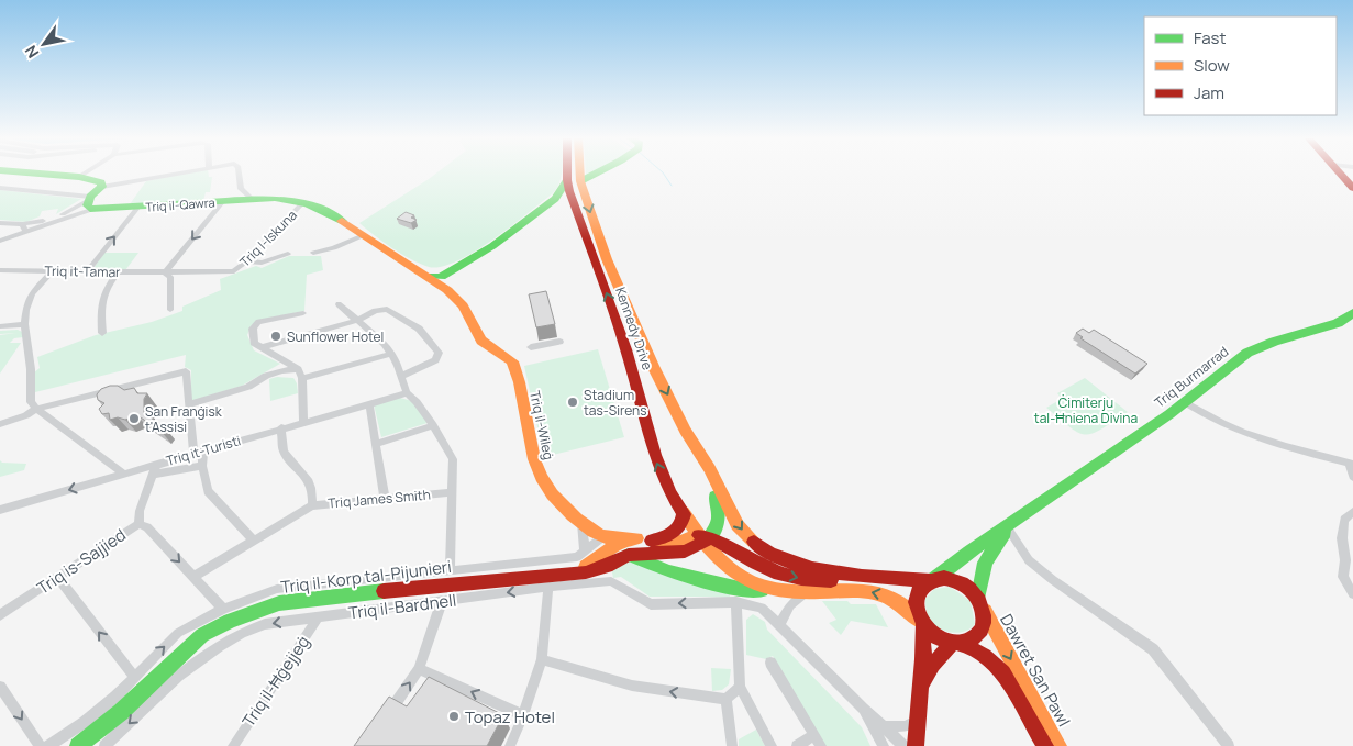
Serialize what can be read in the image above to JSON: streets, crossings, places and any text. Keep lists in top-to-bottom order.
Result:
{
  "streets": {
    "main road": [
      "Triq il-Qawra",
      "Kennedy Drive",
      "Triq Burmarrad",
      "Triq il-Wileġ",
      "Triq il-Korp tal-Pijunieri",
      "Dawret San Pawl"
    ],
    "street": [
      "Triq l-Iskuna",
      "Triq it-Tamar",
      "Triq it-Turisti",
      "Triq James Smith",
      "Triq is-Sajjied",
      "Triq il-Bardnell",
      "Triq il-Ħġejjeġ"
    ]
  },
  "crossings": [
    ["Triq il-Qawra", "Triq l-Iskuna"],
    ["Triq il-Qawra", "Triq il-Wileġ"],
    ["Triq l-Iskuna", "Triq it-Tamar"],
    ["Kennedy Drive", "Triq Burmarrad"],
    ["Kennedy Drive", "Triq il-Wileġ"],
    ["Kennedy Drive", "Dawret San Pawl"],
    ["Triq Burmarrad", "Dawret San Pawl"],
    ["Triq il-Wileġ", "Triq il-Korp tal-Pijunieri"],
    ["Triq it-Turisti", "Triq is-Sajjied"],
    ["Triq il-Bardnell", "Triq il-Ħġejjeġ"]
  ],
  "parks": ["Ċimiterju tal-Ħniena Divina"],
  "places": [
    "Sunflower Hotel",
    "Stadium tas-Sirens",
    "San Franġisk t'Assisi",
    "Topaz Hotel"
  ],
  "legend": ["Fast", "Slow", "Jam"],
  "north": "bottom left"
}
